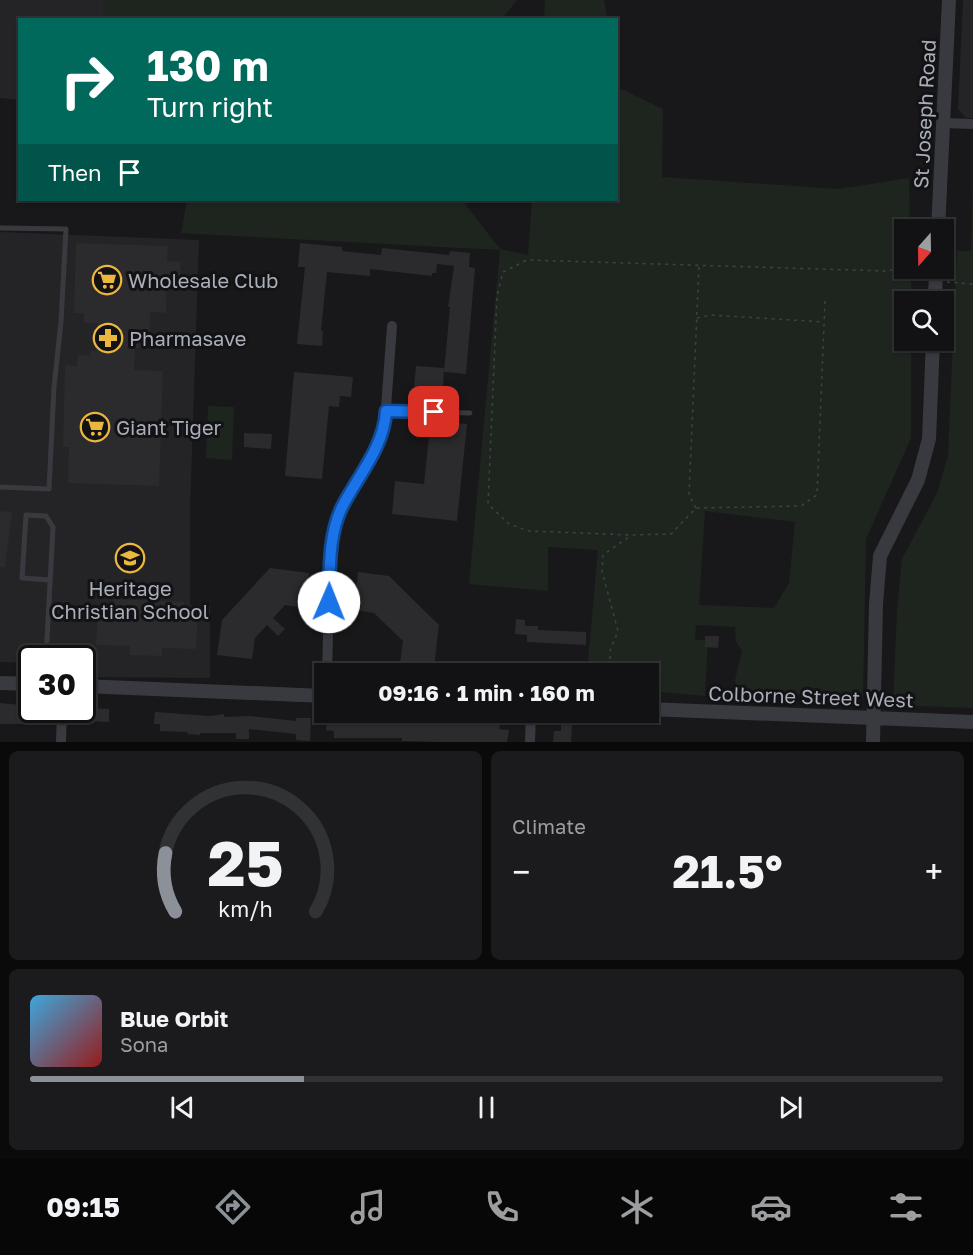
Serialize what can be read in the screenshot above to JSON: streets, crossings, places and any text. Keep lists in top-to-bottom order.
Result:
{
  "streets": {
    "street": ["St Joseph Road", "Colborne Street West"]
  },
  "places": {
    "supermarket": ["Wholesale Club", "Giant Tiger"],
    "pharmacy": ["Pharmasave"],
    "school or university": ["Heritage Christian School"]
  },
  "north": "bottom",
  "page": {
    "turn": ["130 m", "Turn right"],
    "then": "Then",
    "limit": "30",
    "trip": "09:16 · 1 min · 160 m",
    "tile": "Climate",
    "heat": ["−", "21.5°", "+"],
    "song": ["Blue Orbit", "Sona"],
    "tabs": "09:15",
    "gauge": ["25", "km/h"]
  }
}
